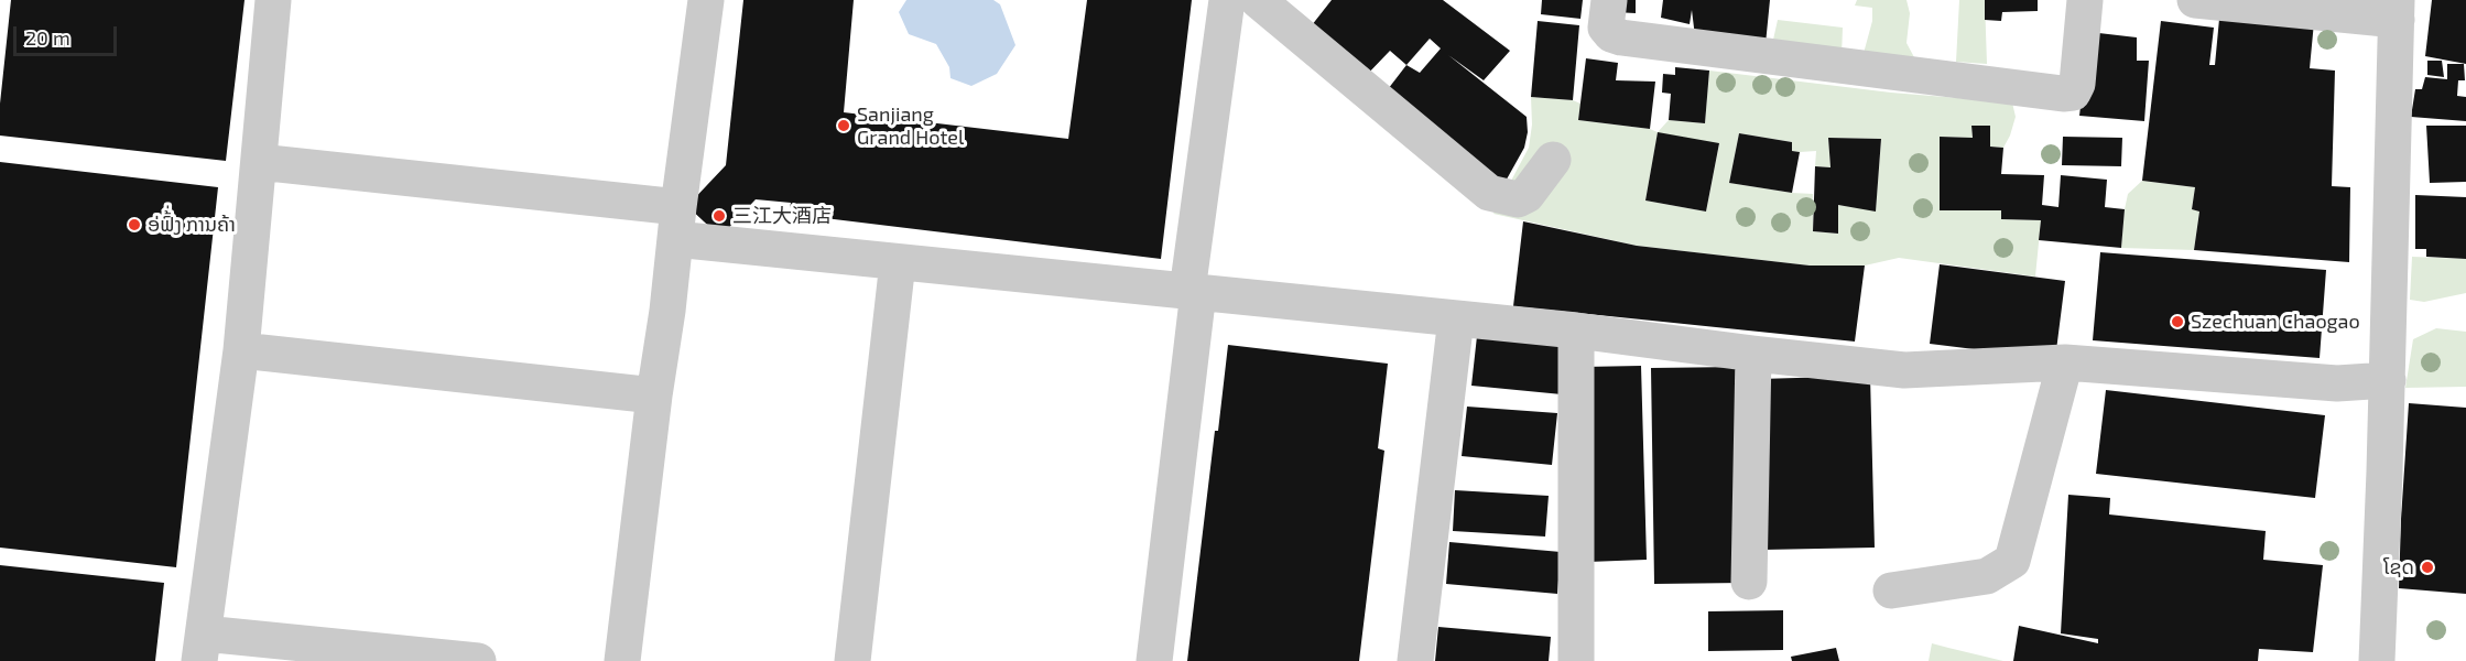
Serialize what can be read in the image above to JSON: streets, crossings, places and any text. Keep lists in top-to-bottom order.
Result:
{
  "places": [
    "Sanjiang Grand Hotel",
    "三江大酒店",
    "ອ່ຟົ້່ງ ການຄ້າ",
    "Szechuan Chaogao",
    "ໂຊດ"
  ],
  "scale_bar": "20 m"
}
